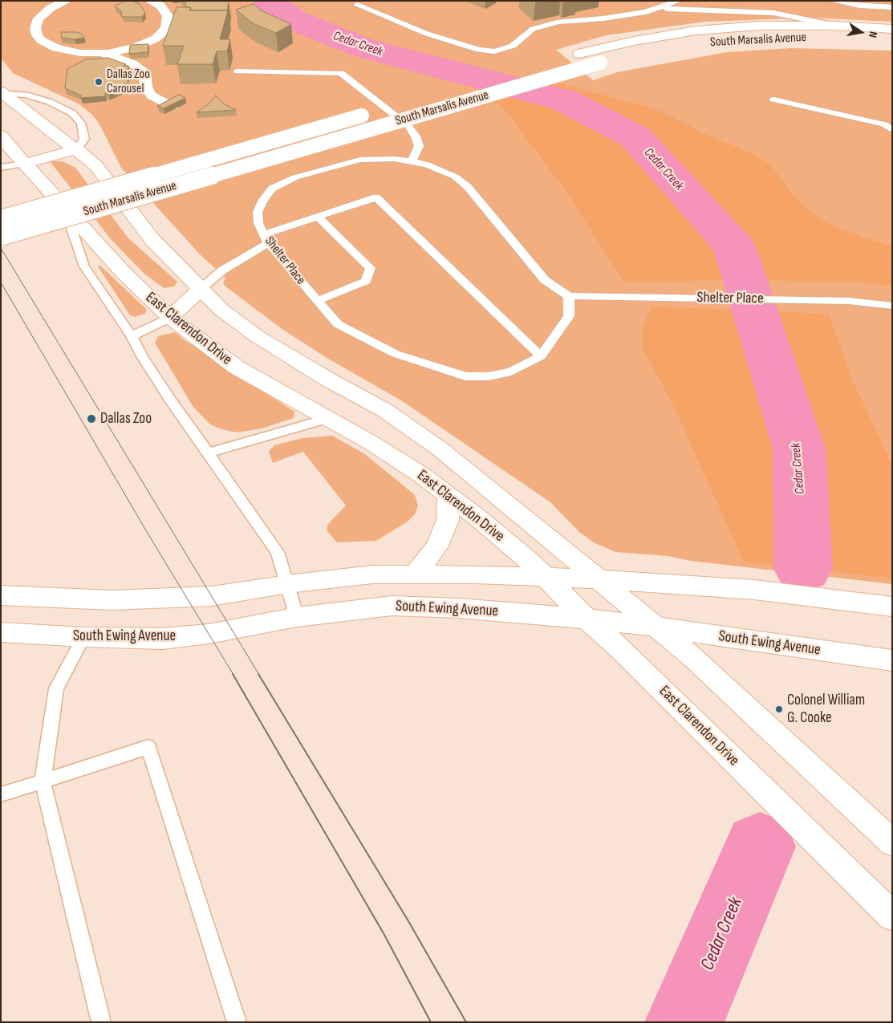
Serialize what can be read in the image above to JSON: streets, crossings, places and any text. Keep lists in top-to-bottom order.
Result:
{
  "streets": {
    "street": ["South Marsalis Avenue", "East Clarendon Drive", "South Ewing Avenue"],
    "lane": ["Shelter Place"]
  },
  "crossings": [
    ["East Clarendon Drive", "South Ewing Avenue"]
  ],
  "water": ["Cedar Creek"],
  "places": ["Dallas Zoo Carousel", "Dallas Zoo", "Colonel William G. Cooke"],
  "north": "right"
}
